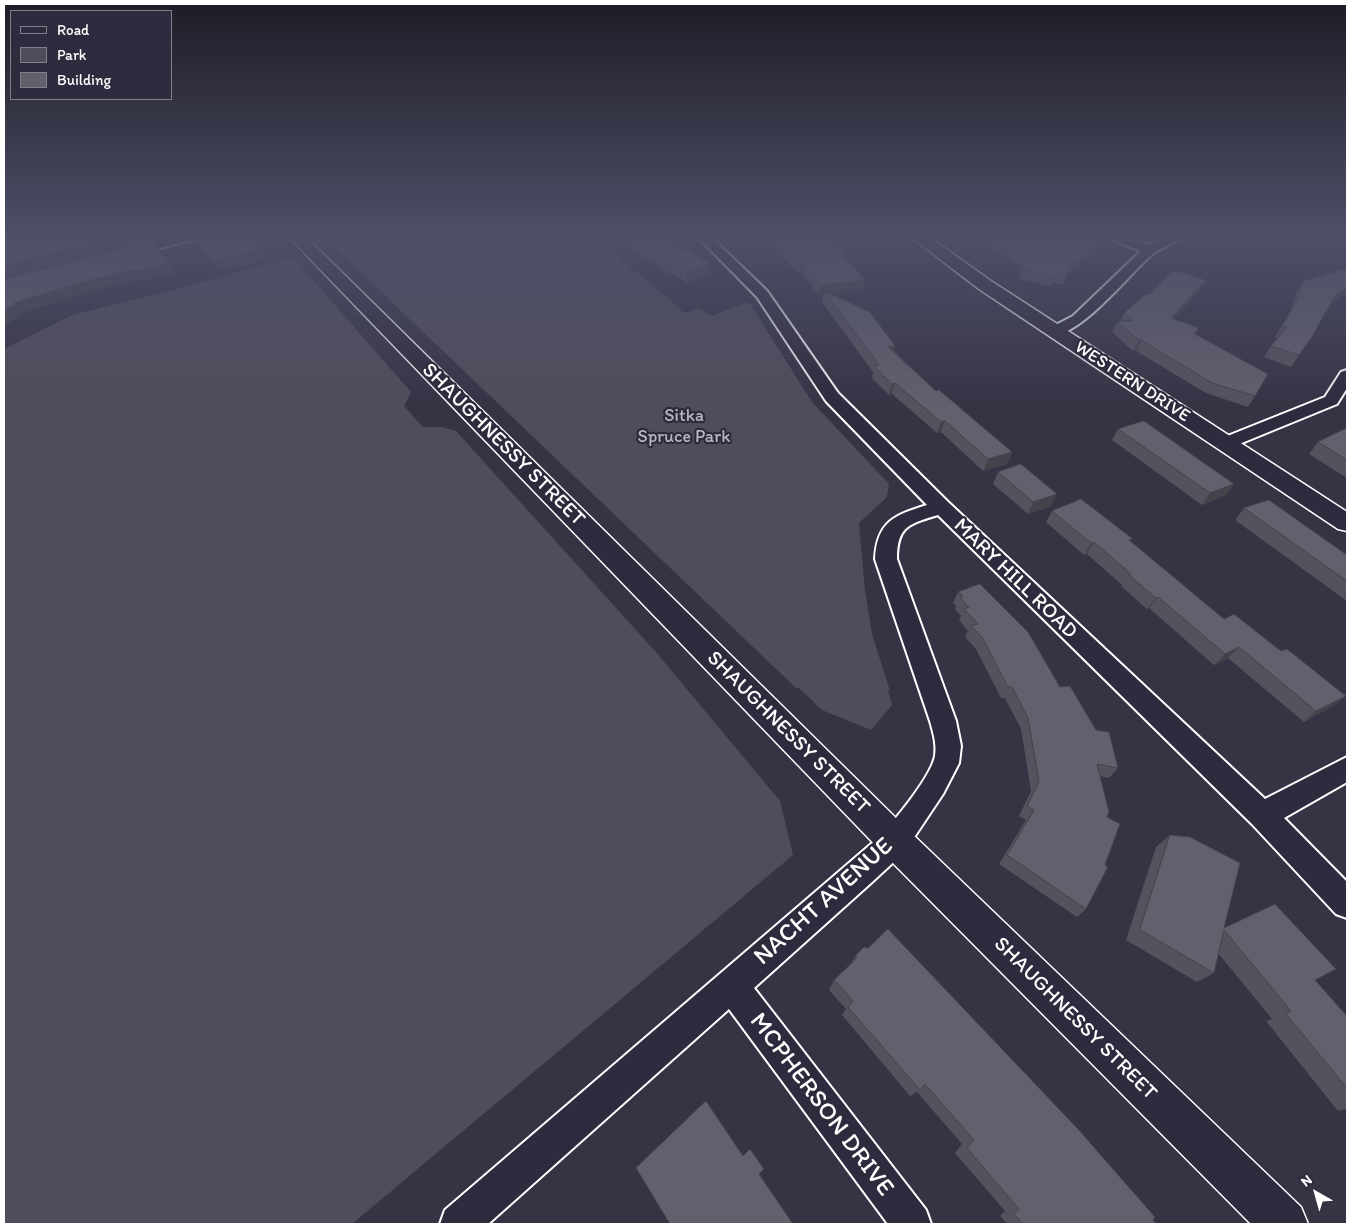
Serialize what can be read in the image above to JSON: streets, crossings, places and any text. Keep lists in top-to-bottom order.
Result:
{
  "streets": {
    "main road": ["WESTERN DRIVE", "SHAUGHNESSY STREET"],
    "street": ["MARY HILL ROAD", "NACHT AVENUE", "MCPHERSON DRIVE"]
  },
  "crossings": [
    ["SHAUGHNESSY STREET", "NACHT AVENUE"],
    ["MARY HILL ROAD", "NACHT AVENUE"],
    ["NACHT AVENUE", "MCPHERSON DRIVE"]
  ],
  "parks": ["Sitka Spruce Park"],
  "legend": ["Road", "Park", "Building"],
  "north": "top left"
}
